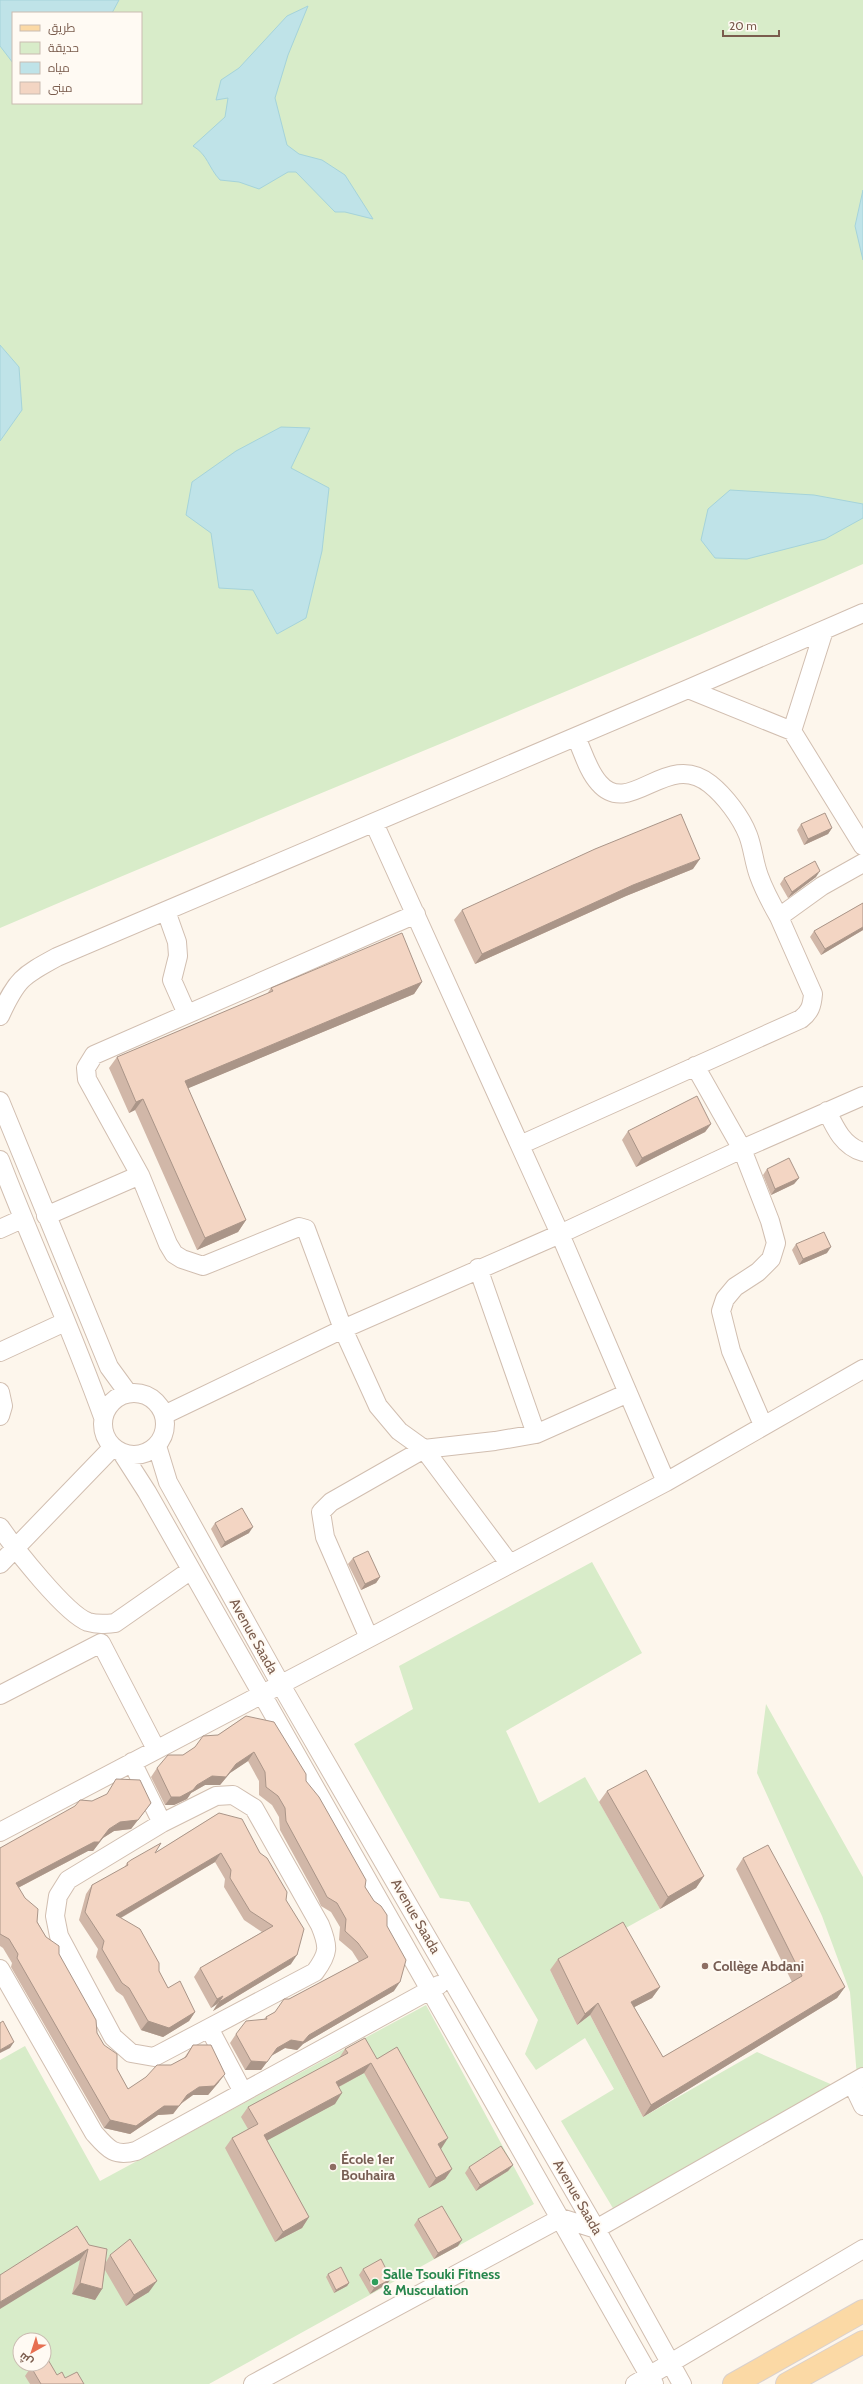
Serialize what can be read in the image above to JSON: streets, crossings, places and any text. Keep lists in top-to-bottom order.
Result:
{
  "streets": {
    "street": ["Avenue Saada"]
  },
  "places": ["Collège Abdani", "École 1er Bouhaira", "Salle Tsouki Fitness & Musculation"],
  "legend": [
    "طريق",
    "حديقة",
    "مياه",
    "مبنى"
  ],
  "scale_bar": "20 m",
  "north": "bottom left"
}
